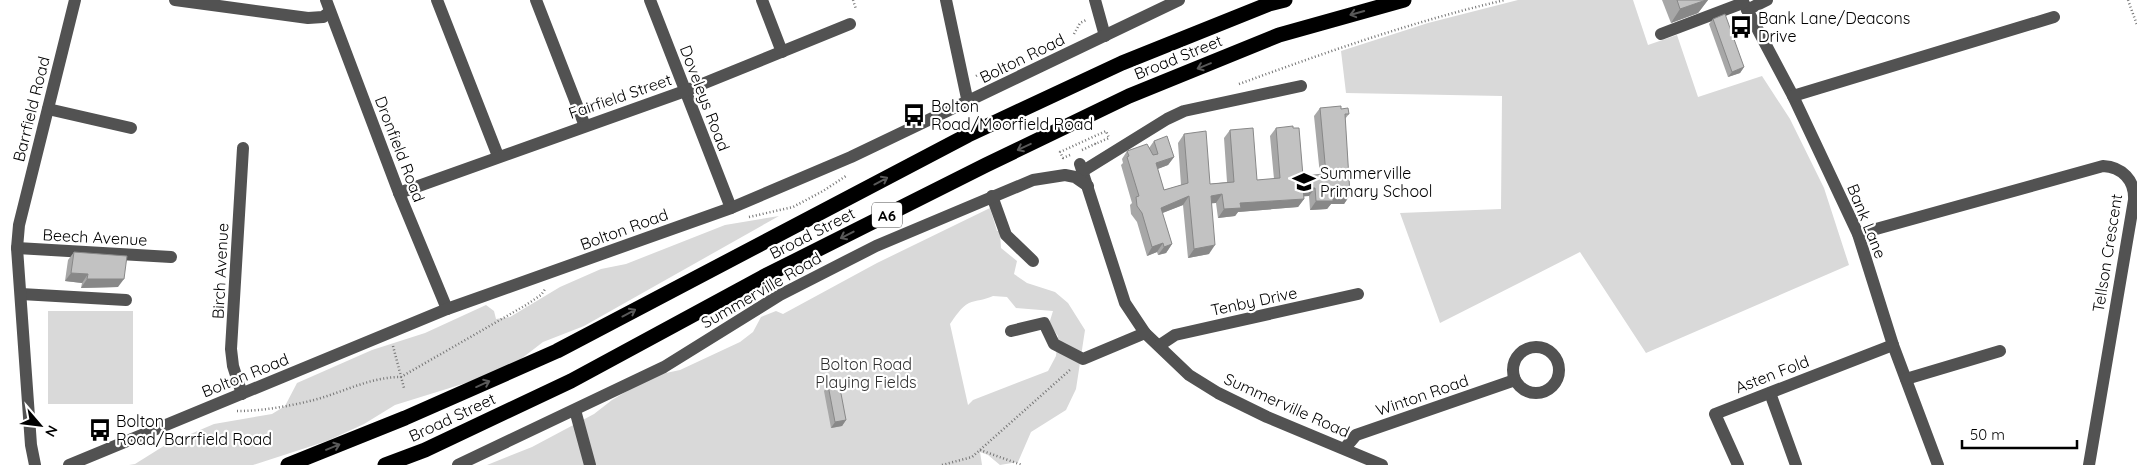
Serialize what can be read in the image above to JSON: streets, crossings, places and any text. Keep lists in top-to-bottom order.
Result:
{
  "streets": {
    "highway": ["Broad Street", "A6"],
    "street": [
      "Bolton Road",
      "Fairfield Street",
      "Doveleys Road",
      "Barrfield Road",
      "Dronfield Road",
      "Bank Lane",
      "Beech Avenue",
      "Tellson Crescent",
      "Birch Avenue",
      "Summerville Road",
      "Tenby Drive",
      "Asten Fold",
      "Winton Road"
    ]
  },
  "crossings": [
    ["Bolton Road", "Doveleys Road"],
    ["Bolton Road", "Dronfield Road"],
    ["Bolton Road", "Birch Avenue"],
    ["Fairfield Street", "Doveleys Road"],
    ["Fairfield Street", "Dronfield Road"],
    ["Barrfield Road", "Beech Avenue"],
    ["Bank Lane", "Tellson Crescent"],
    ["Bank Lane", "Asten Fold"],
    ["Summerville Road", "Tenby Drive"],
    ["Summerville Road", "Winton Road"]
  ],
  "parks": ["Bolton Road Playing Fields"],
  "places": {
    "bus stop": ["Bank Lane/Deacons Drive", "Bolton Road/Moorfield Road", "Bolton Road/Barrfield Road"],
    "school or university": ["Summerville Primary School"]
  },
  "scale_bar": "50 m",
  "north": "bottom right"
}
